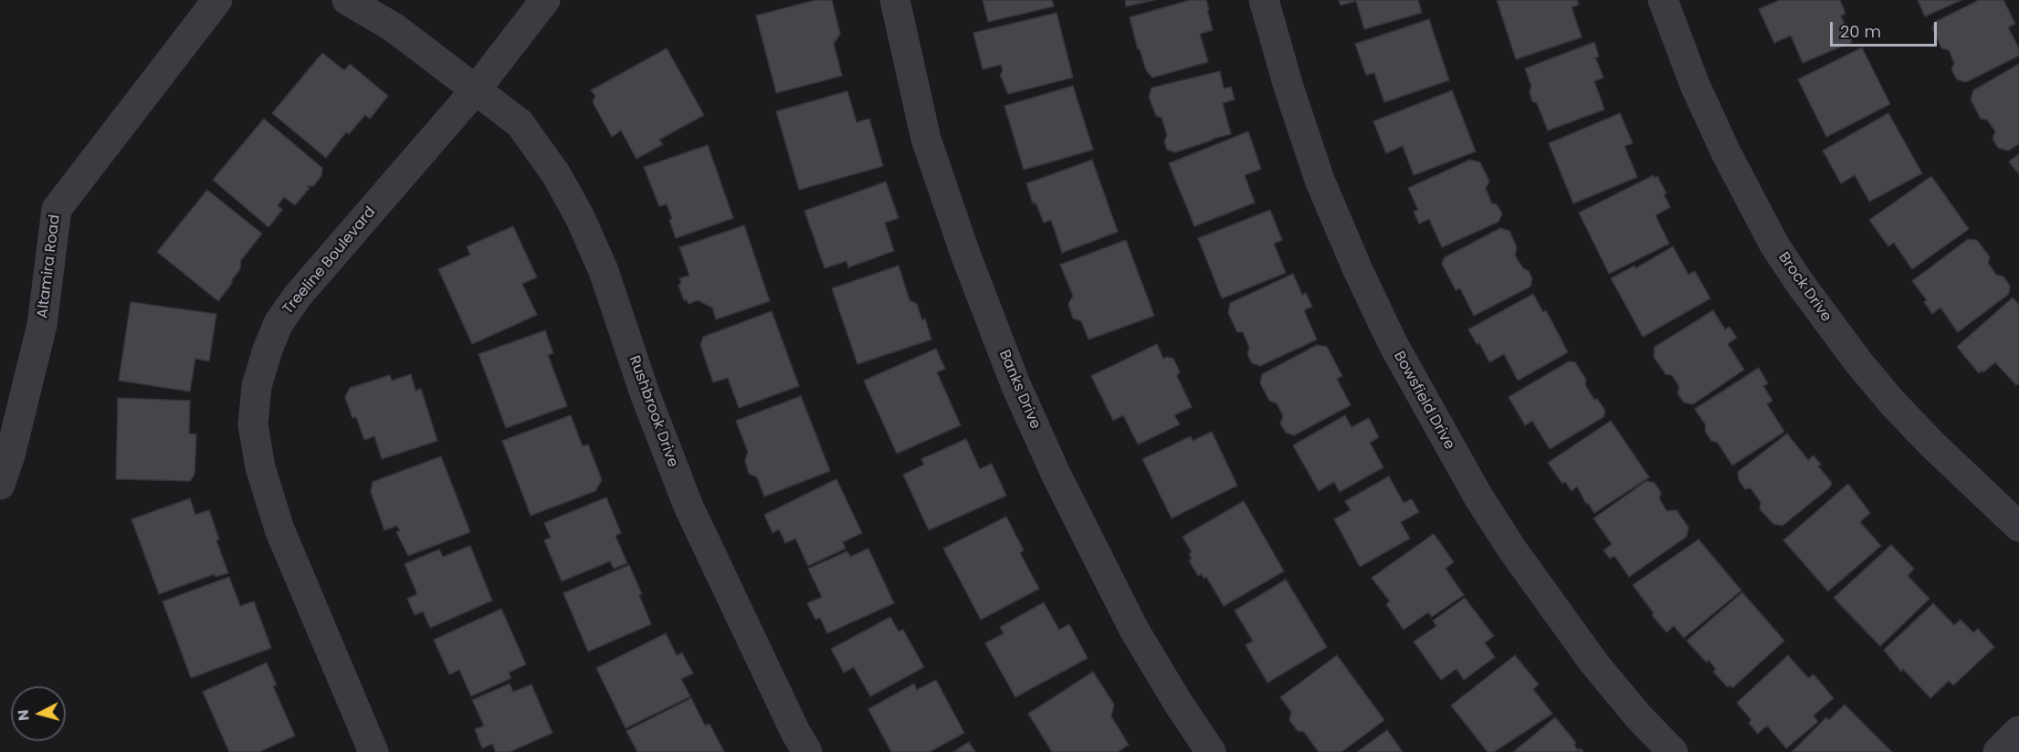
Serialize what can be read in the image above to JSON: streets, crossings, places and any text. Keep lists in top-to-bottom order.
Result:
{
  "streets": {
    "street": [
      "Treeline Boulevard",
      "Altamira Road",
      "Brock Drive",
      "Banks Drive",
      "Bowsfield Drive",
      "Rushbrook Drive"
    ]
  },
  "crossings": [
    ["Treeline Boulevard", "Rushbrook Drive"]
  ],
  "scale_bar": "20 m",
  "north": "left"
}
